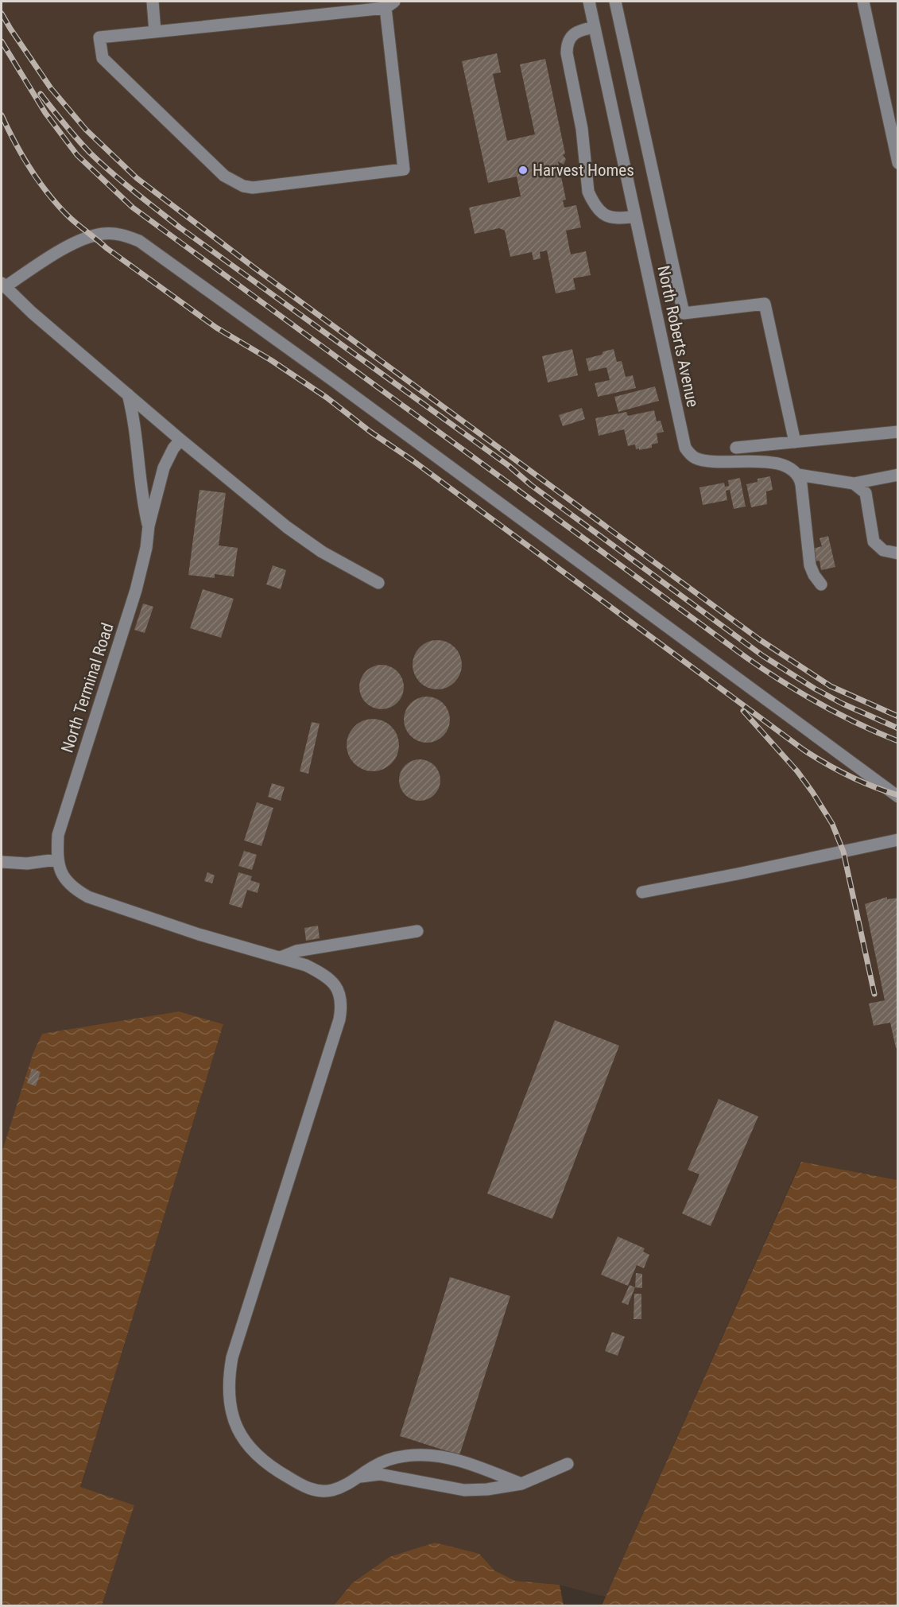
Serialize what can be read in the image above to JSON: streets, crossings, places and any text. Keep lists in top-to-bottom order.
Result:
{
  "streets": {
    "street": ["North Roberts Avenue", "North Terminal Road"]
  },
  "places": ["Harvest Homes"]
}
